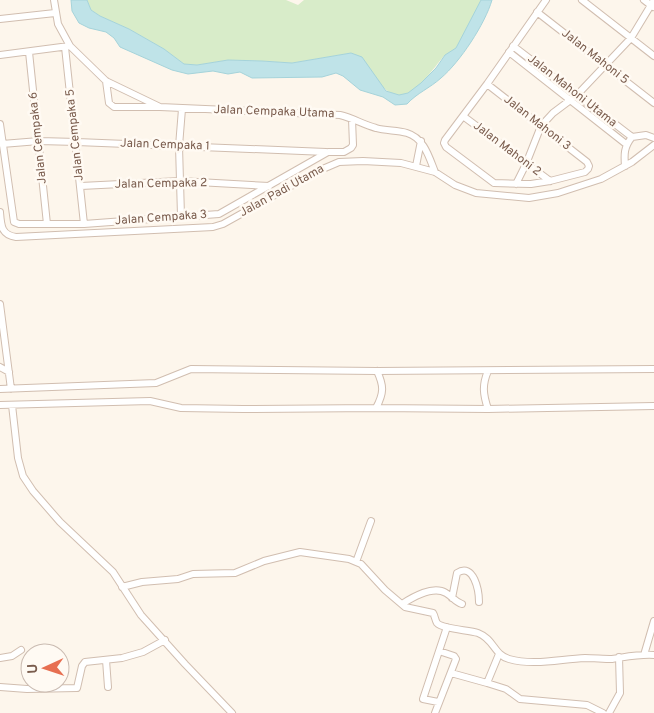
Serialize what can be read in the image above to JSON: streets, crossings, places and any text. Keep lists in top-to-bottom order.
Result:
{
  "streets": {
    "street": [
      "Jalan Mahoni 5",
      "Jalan Mahoni Utama",
      "Jalan Cempaka Utama",
      "Jalan Mahoni 3",
      "Jalan Cempaka 5",
      "Jalan Cempaka 6",
      "Jalan Cempaka 1",
      "Jalan Mahoni 2",
      "Jalan Cempaka 2",
      "Jalan Padi Utama",
      "Jalan Cempaka 3"
    ]
  },
  "crossings": [
    ["Jalan Cempaka Utama", "Jalan Cempaka 3"],
    ["Jalan Mahoni 3", "Jalan Mahoni 2"],
    ["Jalan Cempaka 5", "Jalan Cempaka 1"],
    ["Jalan Cempaka 5", "Jalan Cempaka 2"],
    ["Jalan Cempaka 5", "Jalan Cempaka 3"],
    ["Jalan Cempaka 6", "Jalan Cempaka 1"],
    ["Jalan Cempaka 6", "Jalan Cempaka 3"],
    ["Jalan Cempaka 1", "Jalan Cempaka 3"],
    ["Jalan Cempaka 2", "Jalan Cempaka 3"]
  ],
  "north": "left"
}
